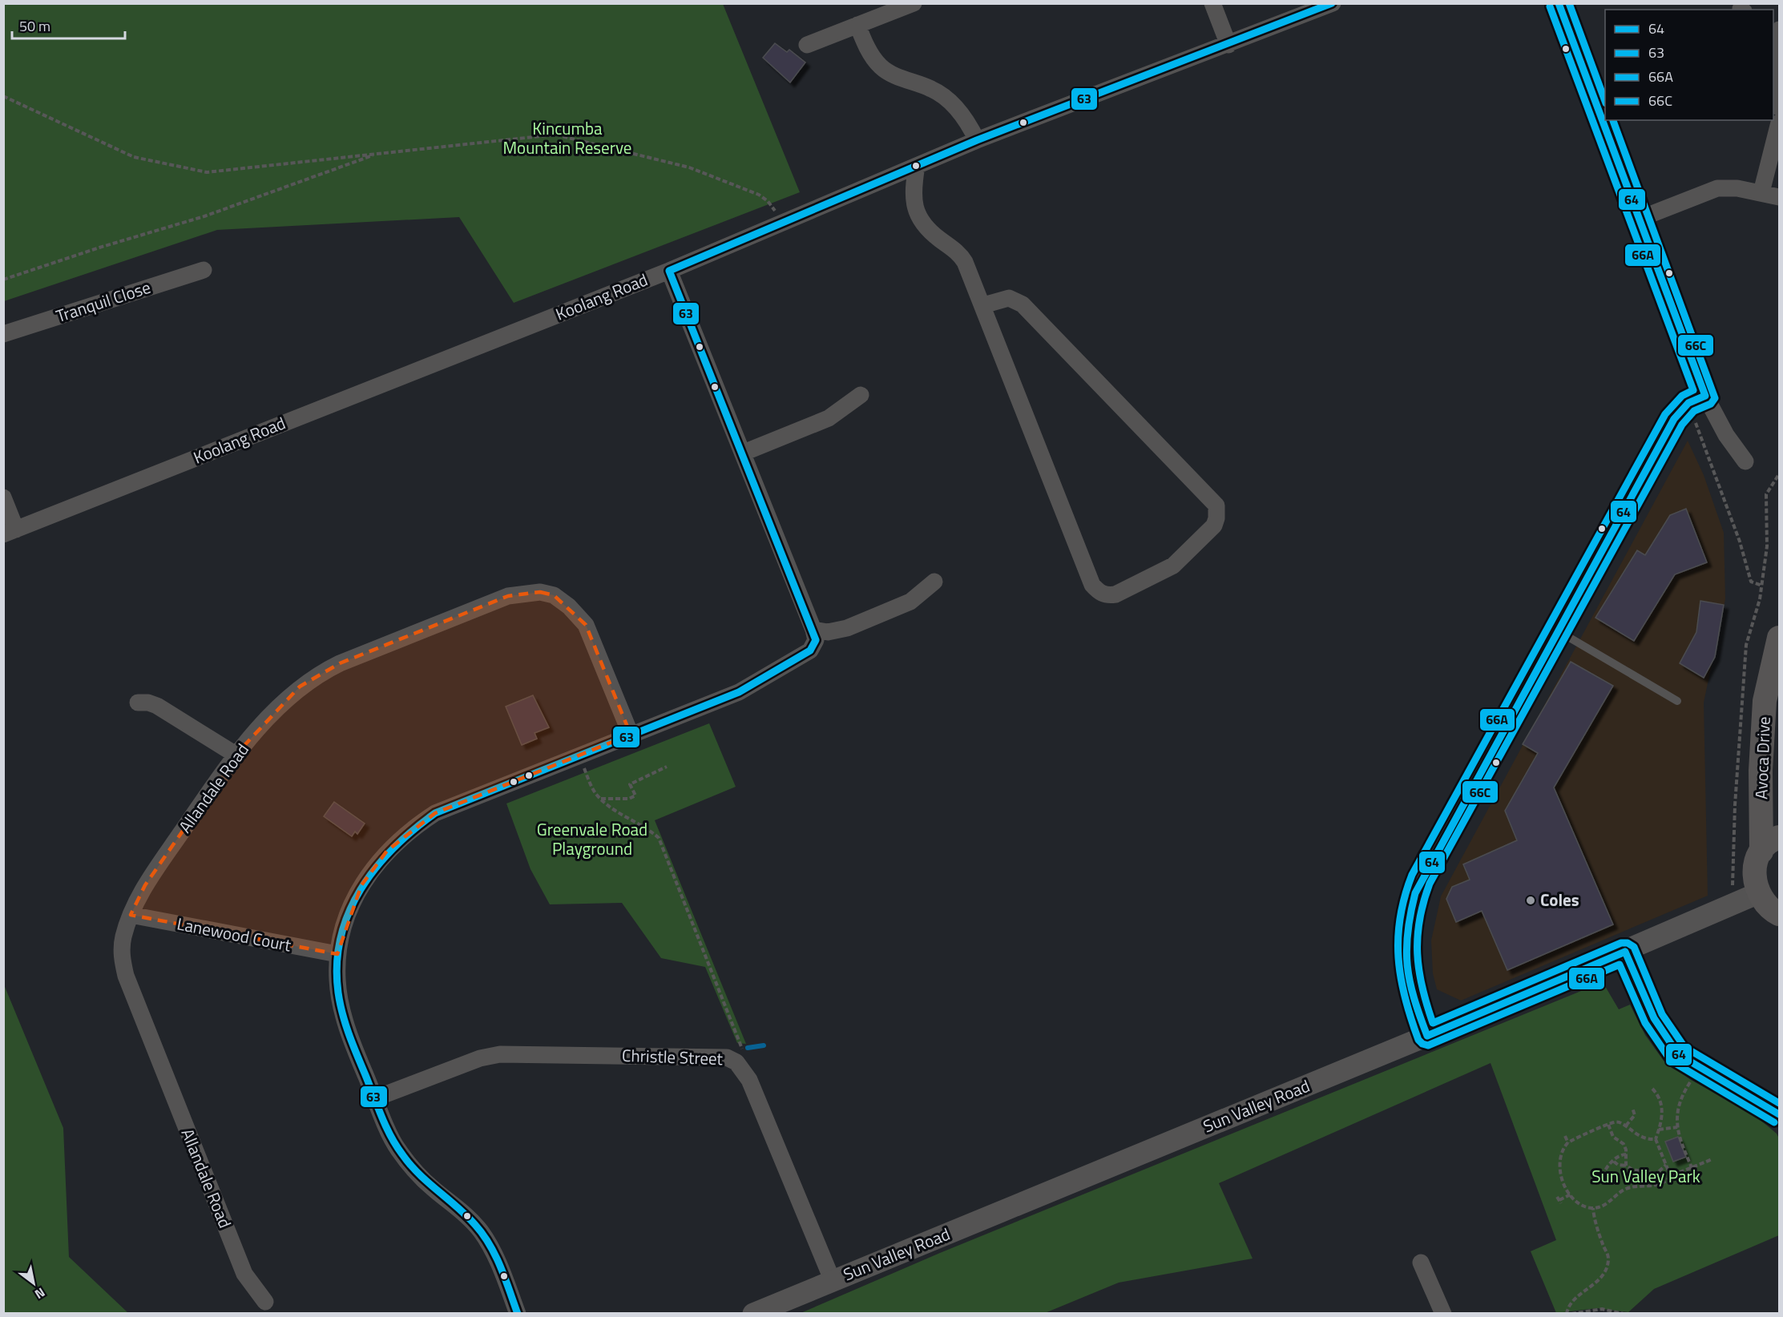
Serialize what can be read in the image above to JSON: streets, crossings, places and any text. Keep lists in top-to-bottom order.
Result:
{
  "streets": {
    "main road": ["Avoca Drive"],
    "street": [
      "Koolang Road",
      "Tranquil Close",
      "Allandale Road",
      "Lanewood Court",
      "Christle Street",
      "Sun Valley Road"
    ]
  },
  "crossings": [
    ["Avoca Drive", "Sun Valley Road"],
    ["Allandale Road", "Lanewood Court"],
    ["Christle Street", "Sun Valley Road"]
  ],
  "parks": ["Kincumba Mountain Reserve", "Greenvale Road Playground", "Sun Valley Park"],
  "places": ["Coles"],
  "lines": [
    "transit line 64",
    "transit line 63",
    "transit line 66C",
    "transit line 66A"
  ],
  "legend": [
    "64",
    "63",
    "66A",
    "66C"
  ],
  "scale_bar": "50 m",
  "north": "bottom right"
}
